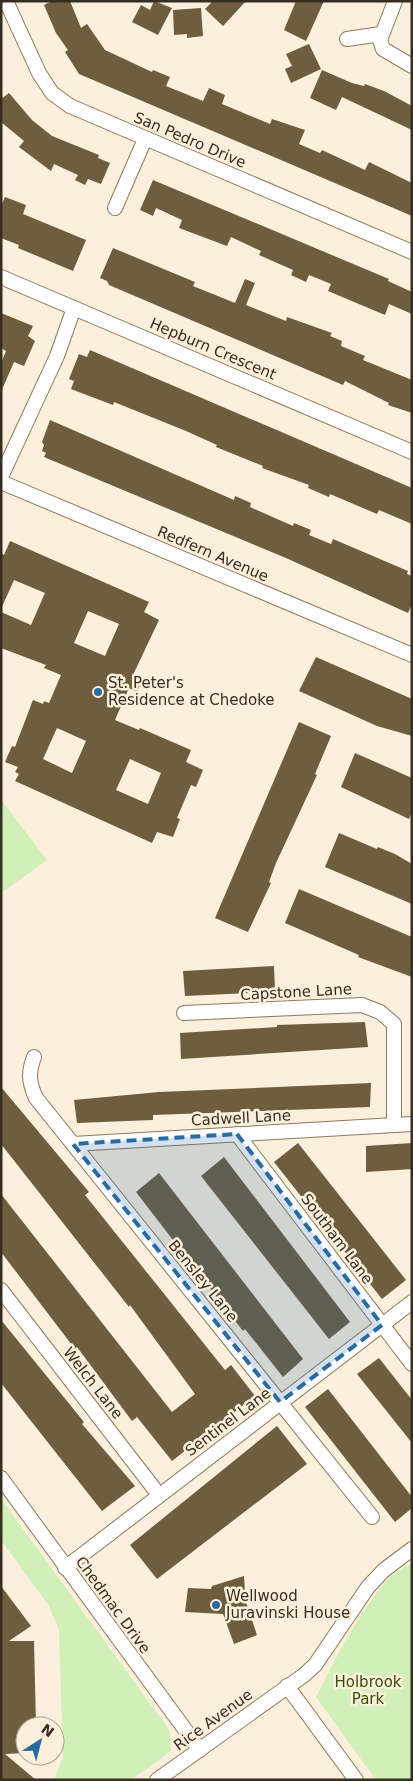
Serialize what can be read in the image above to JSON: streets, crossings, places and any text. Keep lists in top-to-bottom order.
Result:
{
  "streets": {
    "street": [
      "San Pedro Drive",
      "Hepburn Crescent",
      "Redfern Avenue",
      "Capstone Lane",
      "Cadwell Lane",
      "Southam Lane",
      "Bensley Lane",
      "Welch Lane",
      "Sentinel Lane",
      "Chedmac Drive",
      "Rice Avenue"
    ]
  },
  "crossings": [
    ["Capstone Lane", "Cadwell Lane"],
    ["Cadwell Lane", "Southam Lane"],
    ["Cadwell Lane", "Bensley Lane"],
    ["Southam Lane", "Sentinel Lane"],
    ["Bensley Lane", "Sentinel Lane"],
    ["Welch Lane", "Sentinel Lane"],
    ["Sentinel Lane", "Chedmac Drive"],
    ["Chedmac Drive", "Rice Avenue"]
  ],
  "parks": ["Holbrook Park"],
  "places": ["St. Peter's Residence at Chedoke", "Wellwood Juravinski House"],
  "north": "top right"
}
